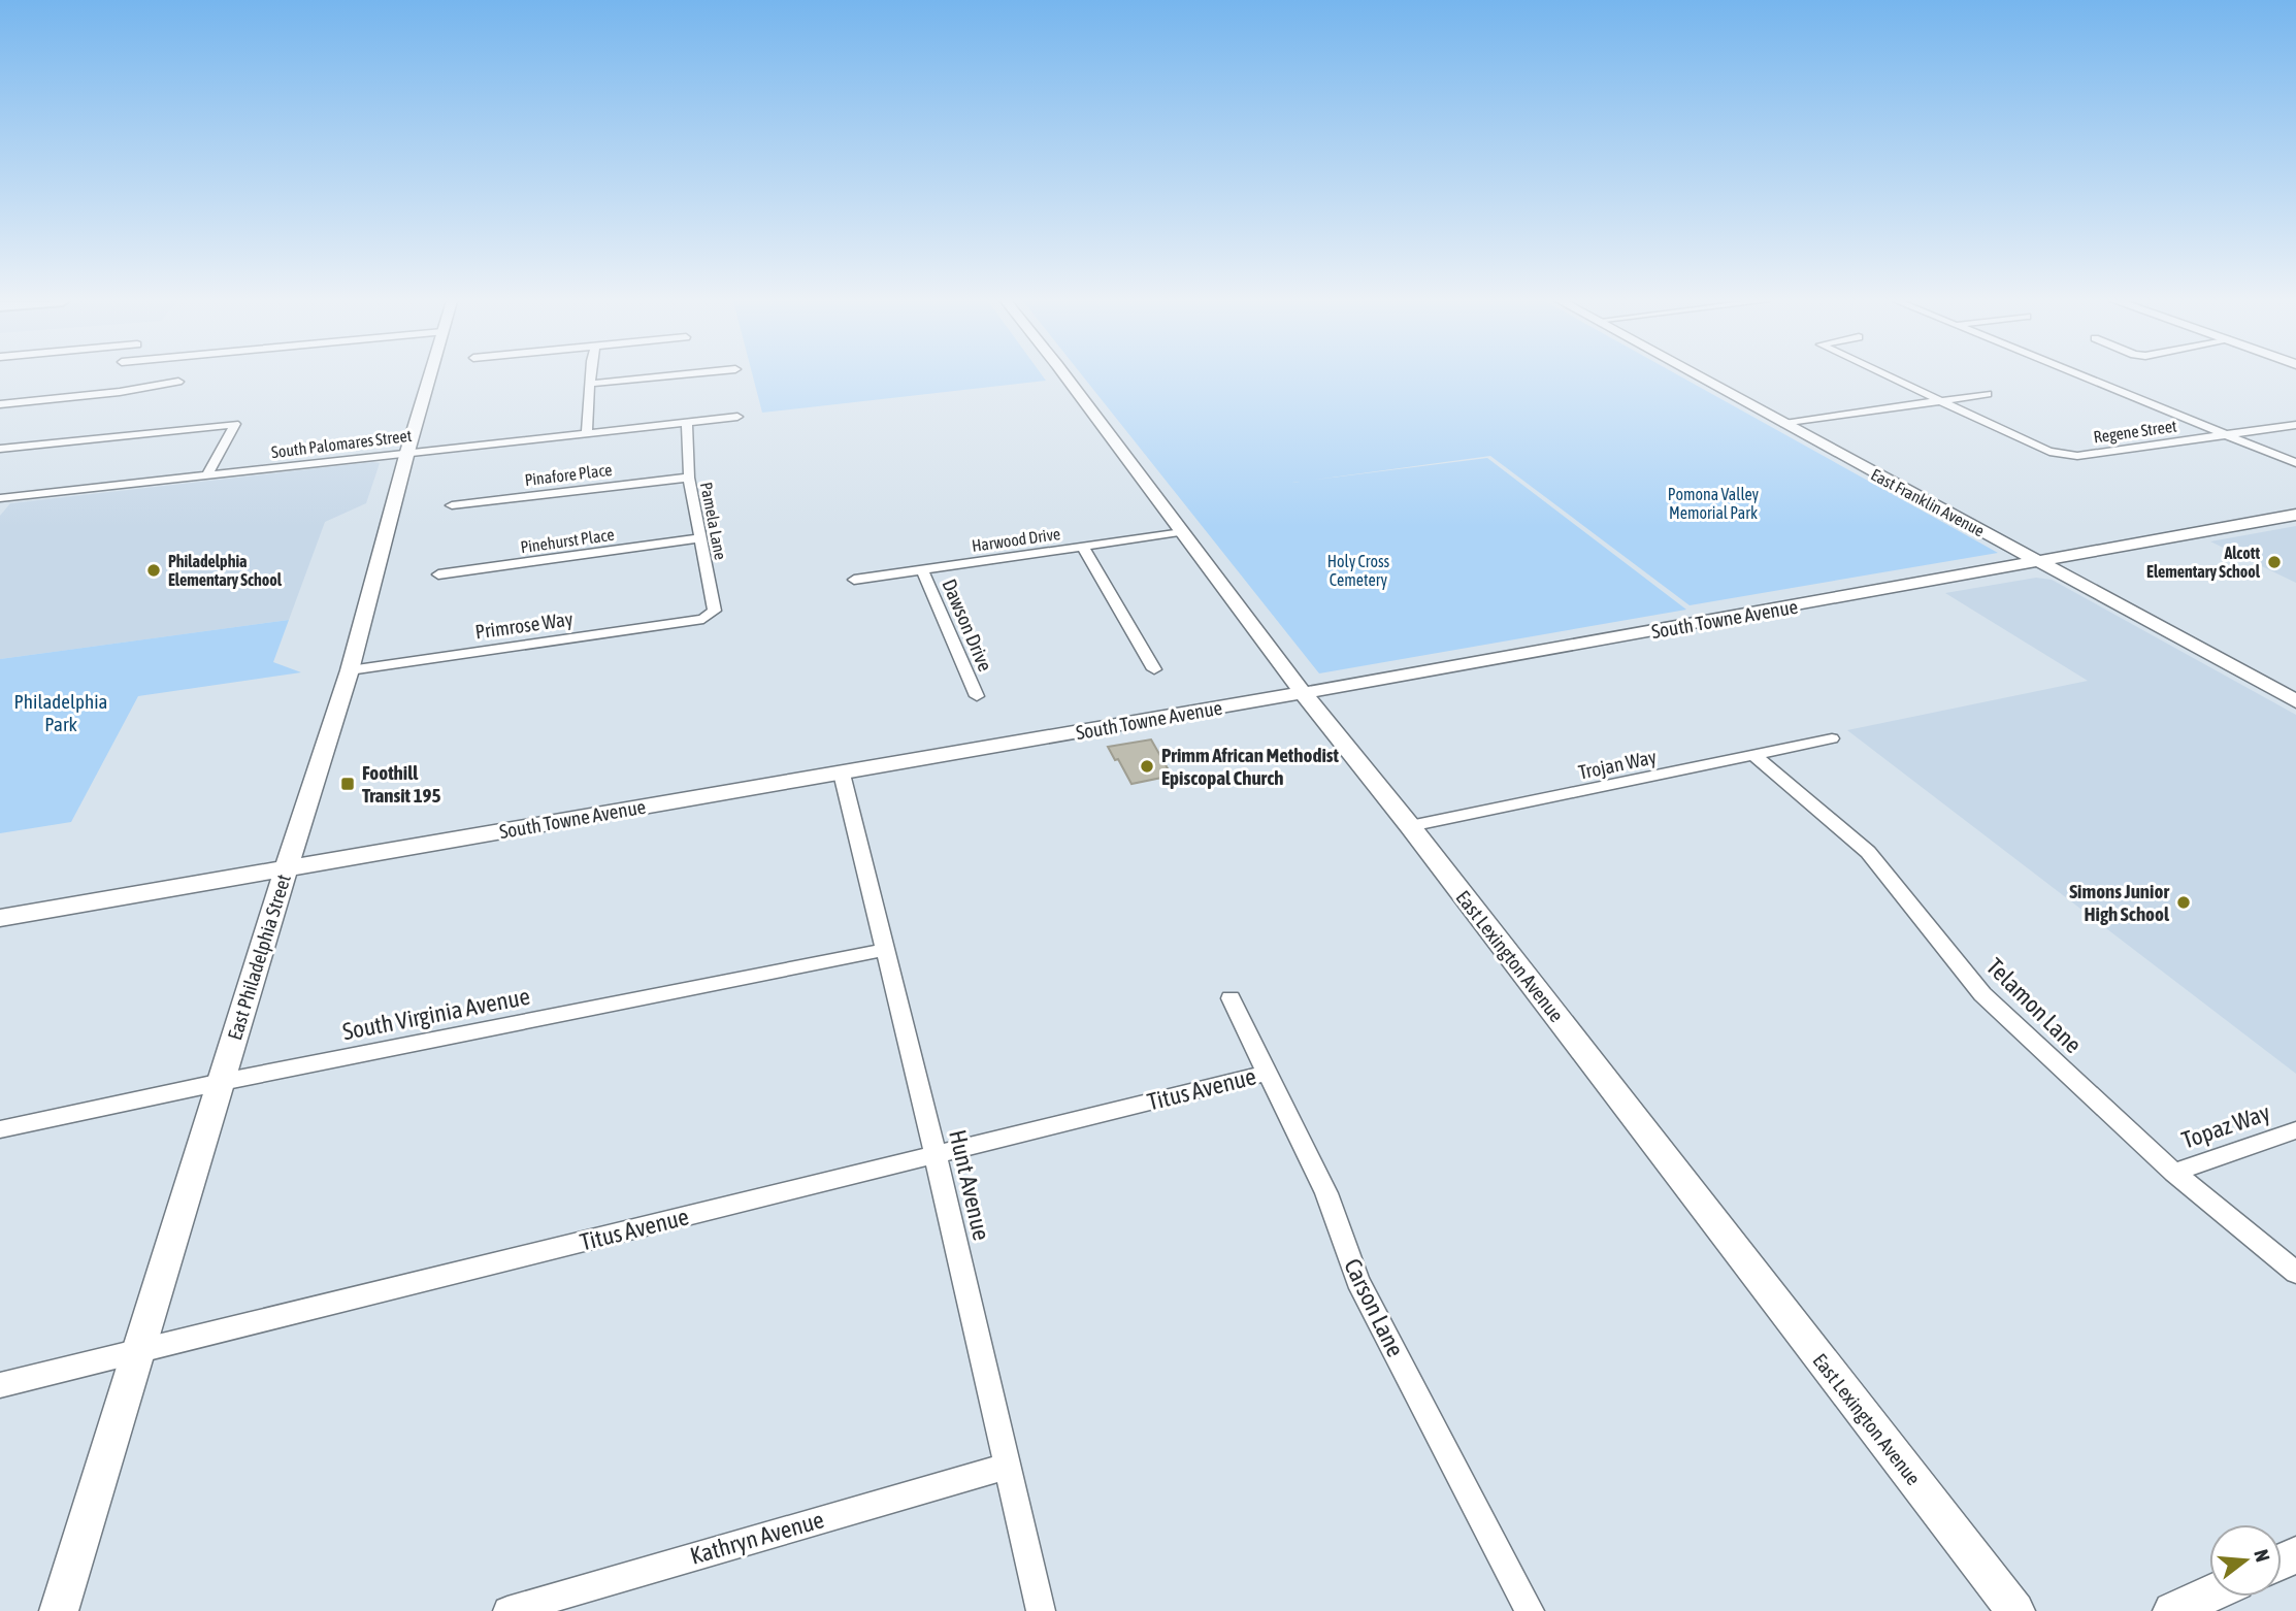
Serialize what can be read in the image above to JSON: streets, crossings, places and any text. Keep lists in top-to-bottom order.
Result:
{
  "streets": {
    "street": [
      "Regene Street",
      "South Palomares Street",
      "Pinafore Place",
      "East Franklin Avenue",
      "Pamela Lane",
      "Harwood Drive",
      "Pinehurst Place",
      "South Towne Avenue",
      "Primrose Way",
      "Dawson Drive",
      "Trojan Way",
      "East Lexington Avenue",
      "East Philadelphia Street",
      "Telamon Lane",
      "South Virginia Avenue",
      "Titus Avenue",
      "Topaz Way",
      "Hunt Avenue",
      "Carson Lane",
      "Kathryn Avenue"
    ]
  },
  "crossings": [
    ["South Palomares Street", "Pamela Lane"],
    ["South Palomares Street", "East Philadelphia Street"],
    ["Pinafore Place", "Pamela Lane"],
    ["East Franklin Avenue", "South Towne Avenue"],
    ["Pamela Lane", "Pinehurst Place"],
    ["Pamela Lane", "Primrose Way"],
    ["Harwood Drive", "Dawson Drive"],
    ["Harwood Drive", "East Lexington Avenue"],
    ["South Towne Avenue", "East Lexington Avenue"],
    ["South Towne Avenue", "East Philadelphia Street"],
    ["South Towne Avenue", "Hunt Avenue"],
    ["Primrose Way", "East Philadelphia Street"],
    ["Trojan Way", "East Lexington Avenue"],
    ["Trojan Way", "Telamon Lane"],
    ["East Philadelphia Street", "South Virginia Avenue"],
    ["East Philadelphia Street", "Titus Avenue"],
    ["Telamon Lane", "Topaz Way"],
    ["South Virginia Avenue", "Hunt Avenue"],
    ["Titus Avenue", "Hunt Avenue"],
    ["Titus Avenue", "Carson Lane"],
    ["Hunt Avenue", "Kathryn Avenue"]
  ],
  "parks": ["Pomona Valley Memorial Park", "Holy Cross Cemetery", "Philadelphia Park"],
  "places": {
    "other": [
      "Alcott Elementary School",
      "Philadelphia Elementary School",
      "Primm African Methodist Episcopal Church",
      "Simons Junior High School"
    ],
    "transit": ["Foothill Transit 195"]
  },
  "north": "right"
}
